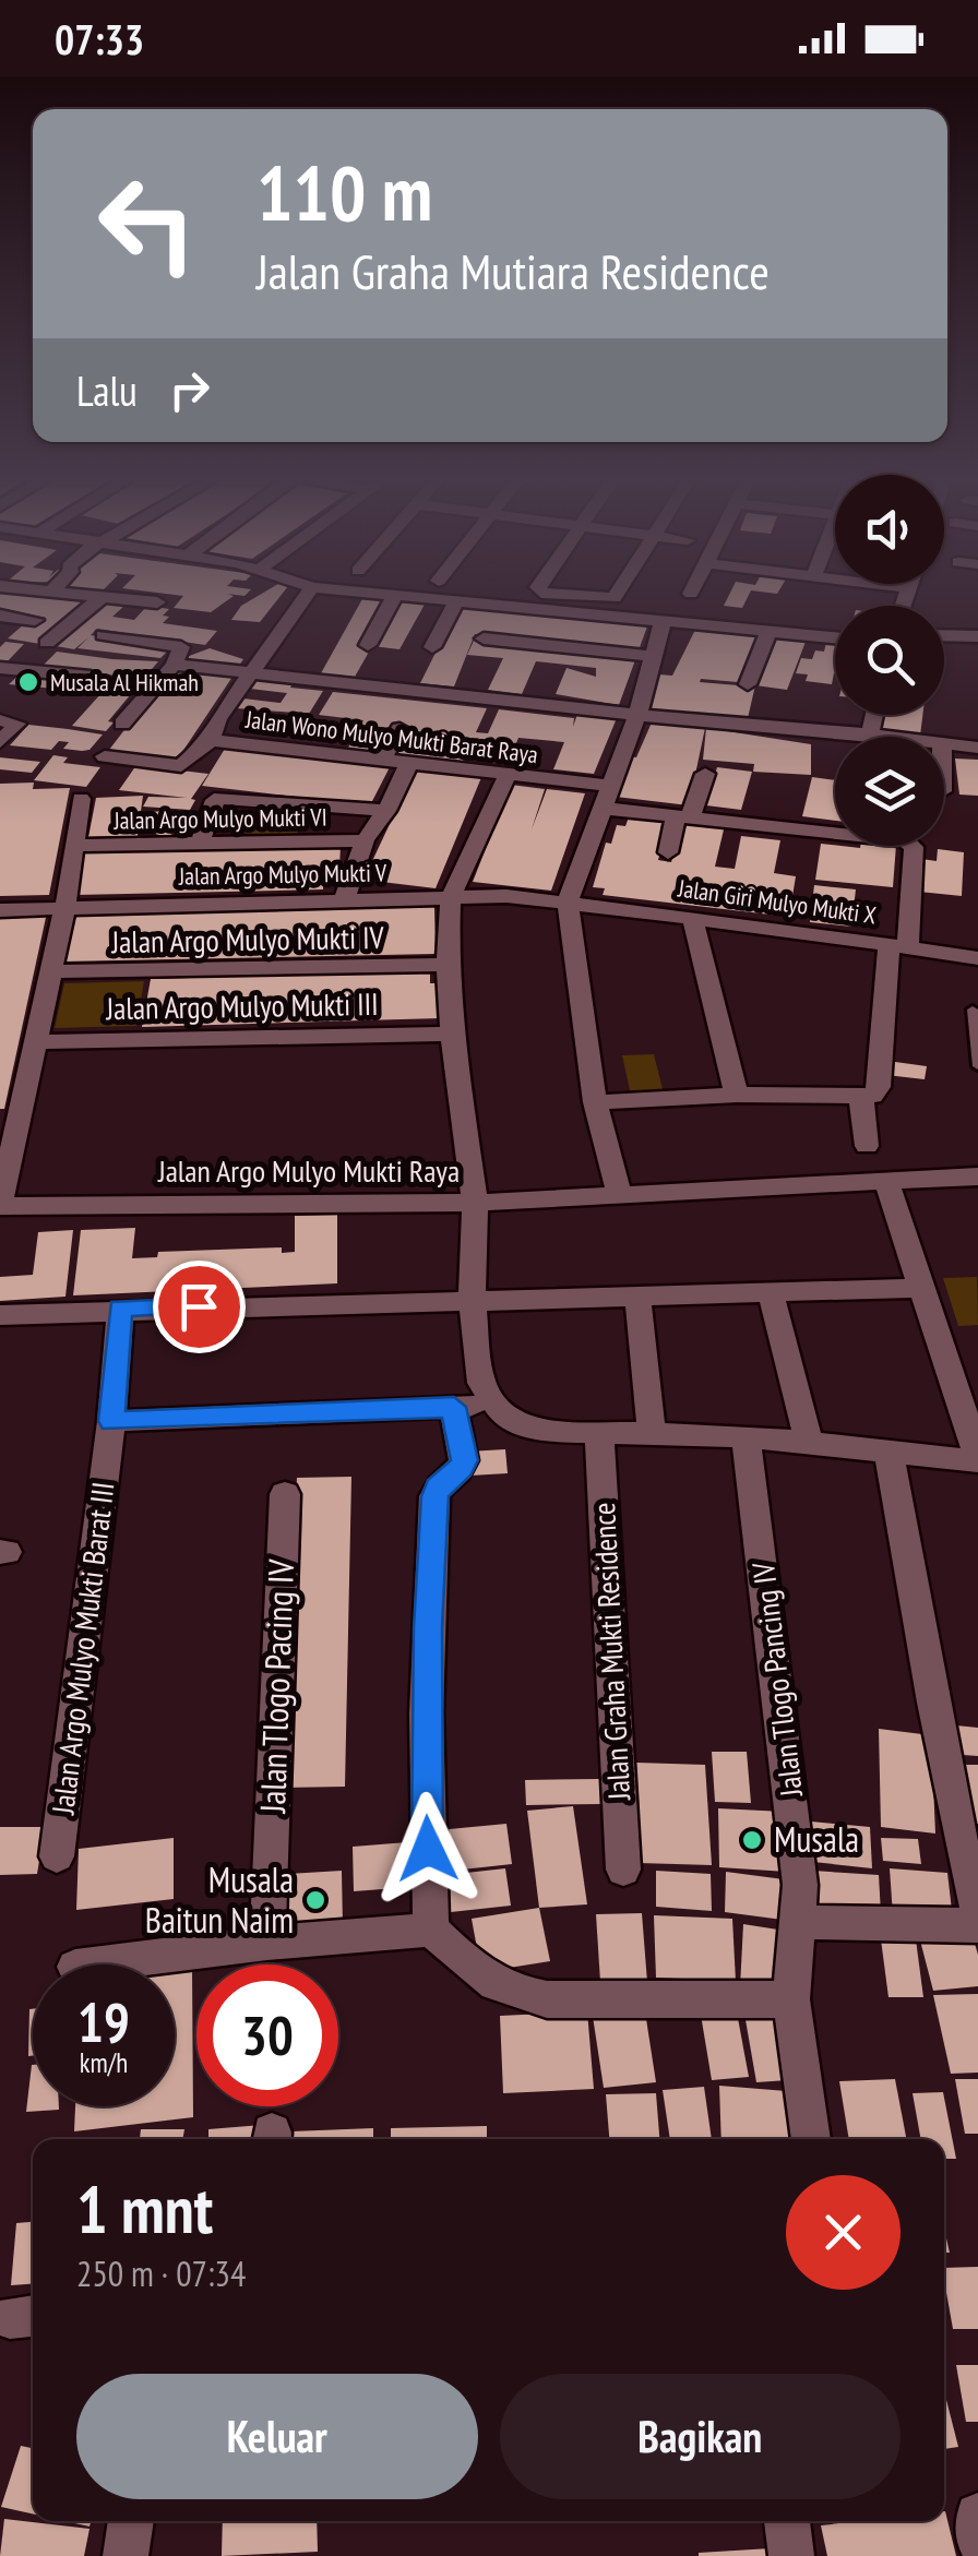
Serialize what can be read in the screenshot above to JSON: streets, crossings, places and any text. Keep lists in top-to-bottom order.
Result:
{
  "streets": {
    "street": [
      "Jalan Wono Mulyo Mukti Barat Raya",
      "Jalan Argo Mulyo Mukti VI",
      "Jalan Argo Mulyo Mukti V",
      "Jalan Giri Mulyo Mukti X",
      "Jalan Argo Mulyo Mukti IV",
      "Jalan Argo Mulyo Mukti III",
      "Jalan Argo Mulyo Mukti Raya",
      "Jalan Argo Mulyo Mukti Barat III",
      "Jalan Graha Mukti Residence",
      "Jalan Tlogo Pancing IV",
      "Jalan Tlogo Pacing IV"
    ]
  },
  "crossings": [
    ["Jalan Wono Mulyo Mukti Barat Raya", "Jalan Giri Mulyo Mukti X"],
    ["Jalan Argo Mulyo Mukti V", "Jalan Giri Mulyo Mukti X"]
  ],
  "places": ["Musala Al Hikmah", "Musala", "Musala Baitun Naim"],
  "page": {
    "status": "07:33",
    "turn": ["110 m", "Jalan Graha Mutiara Residence"],
    "then": "Lalu",
    "speed": "19 km/h",
    "limit": "30",
    "heading": ["1 mnt", "250 m · 07:34"],
    "buttons": ["Keluar", "Bagikan"]
  }
}
